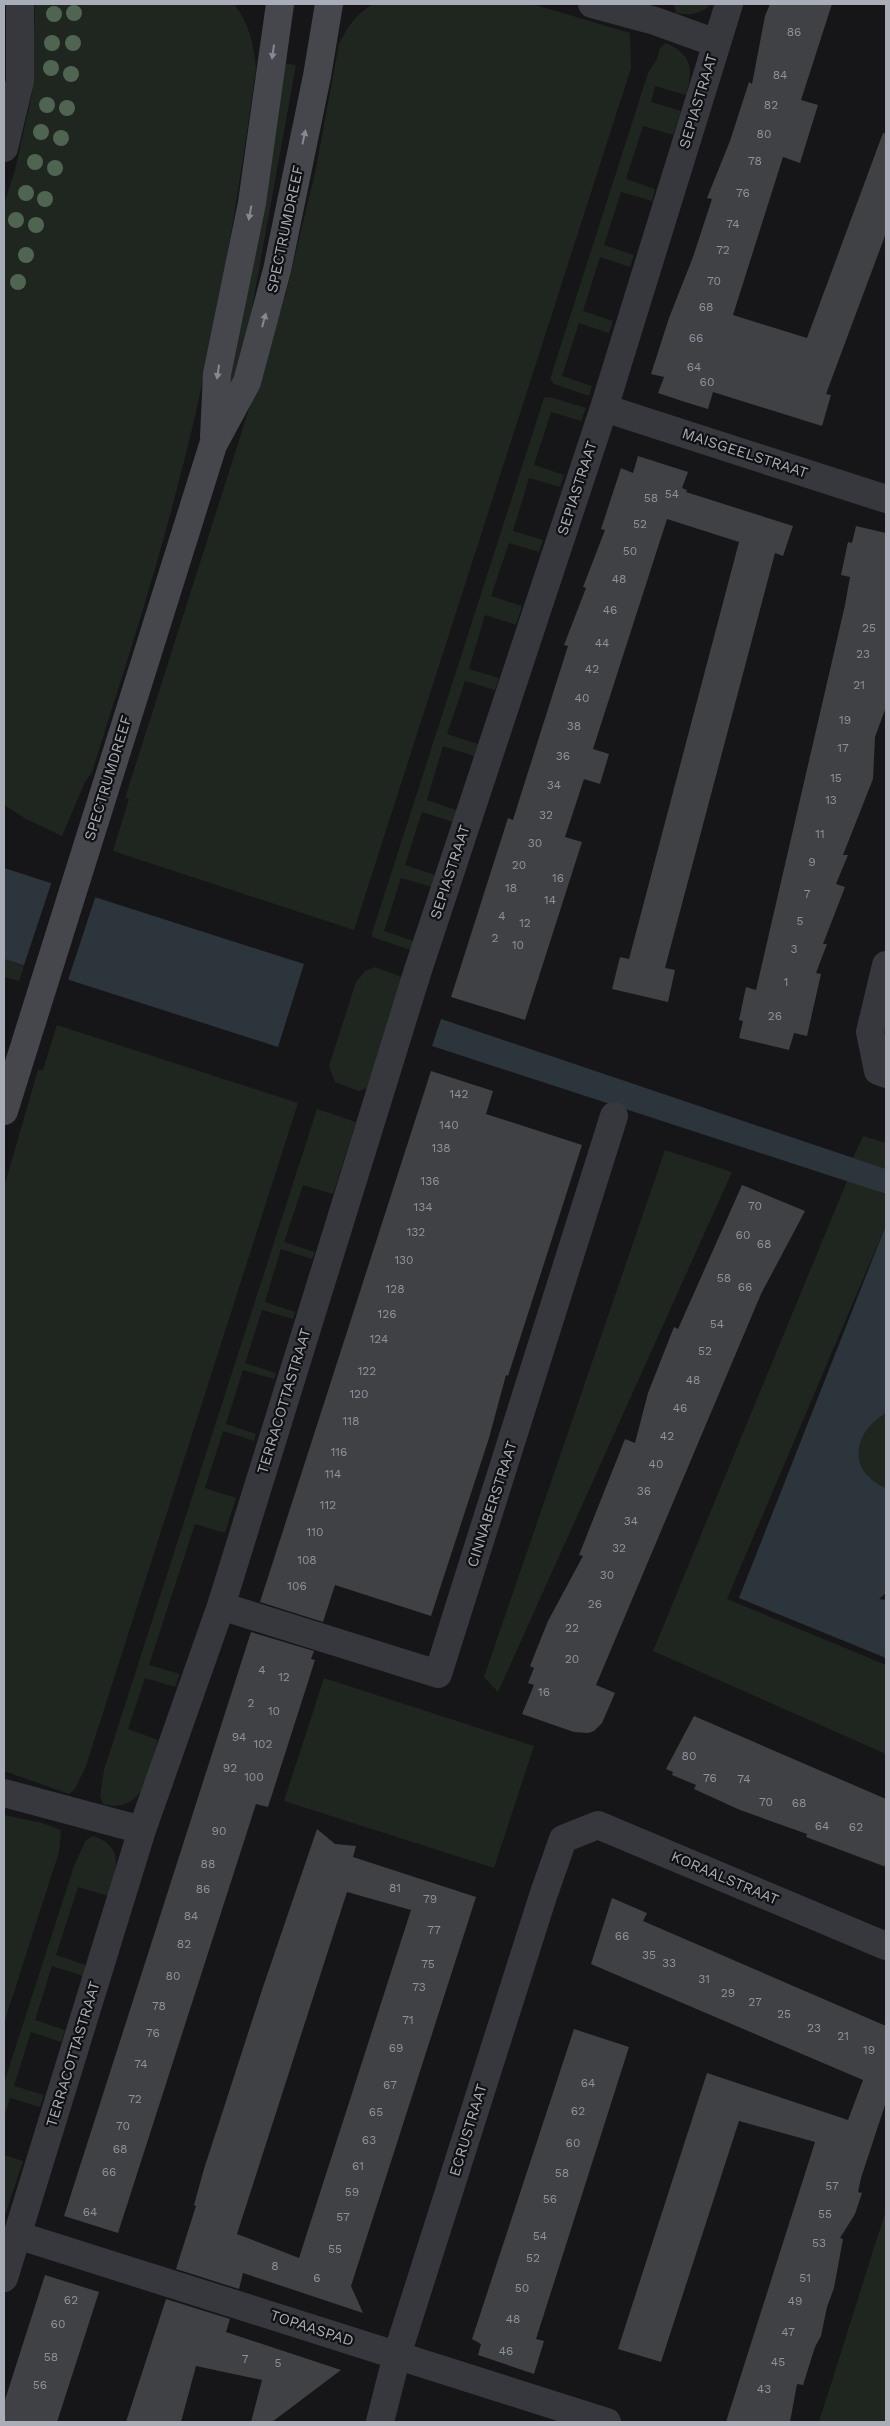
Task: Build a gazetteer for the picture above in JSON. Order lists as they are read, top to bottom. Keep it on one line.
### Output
{"streets":{"main road":["SPECTRUMDREEF"],"street":["SEPIASTRAAT","MAISGEELSTRAAT","TERRACOTTASTRAAT","CINNABERSTRAAT","KORAALSTRAAT","ECRUSTRAAT","TOPAASPAD"]},"crossings":[["SEPIASTRAAT","MAISGEELSTRAAT"],["SEPIASTRAAT","TERRACOTTASTRAAT"],["TERRACOTTASTRAAT","CINNABERSTRAAT"],["TERRACOTTASTRAAT","TOPAASPAD"],["KORAALSTRAAT","ECRUSTRAAT"],["ECRUSTRAAT","TOPAASPAD"]],"house_numbers":["86","84","82","80","78","76","74","72","70","68","66","64","60","54","58","52","50","48","46","25","44","23","42","21","40","19","38","17","36","15","34","13","32","11","30","9","20","16","18","7","14","4","5","12","2","10","3","1","26","142","140","138","136","70","134","132","60","68","130","58","66","128","126","54","124","52","122","48","120","46","118","42","116","40","114","36","112","34","110","32","108","30","106","26","22","20","4","12","16","2","10","94","102","80","92","100","76","74","70","68","64","62","90","88","81","86","79","84","77","66","82","35","33","75","80","31","73","29","27","78","25","71","23","76","21","69","19","74","64","67","72","62","65","70","63","60","68","61","66","58","57","59","56","64","55","57","54","53","55","52","8","6","51","50","62","49","48","60","47","46","58","7","45","5","56","43"]}
